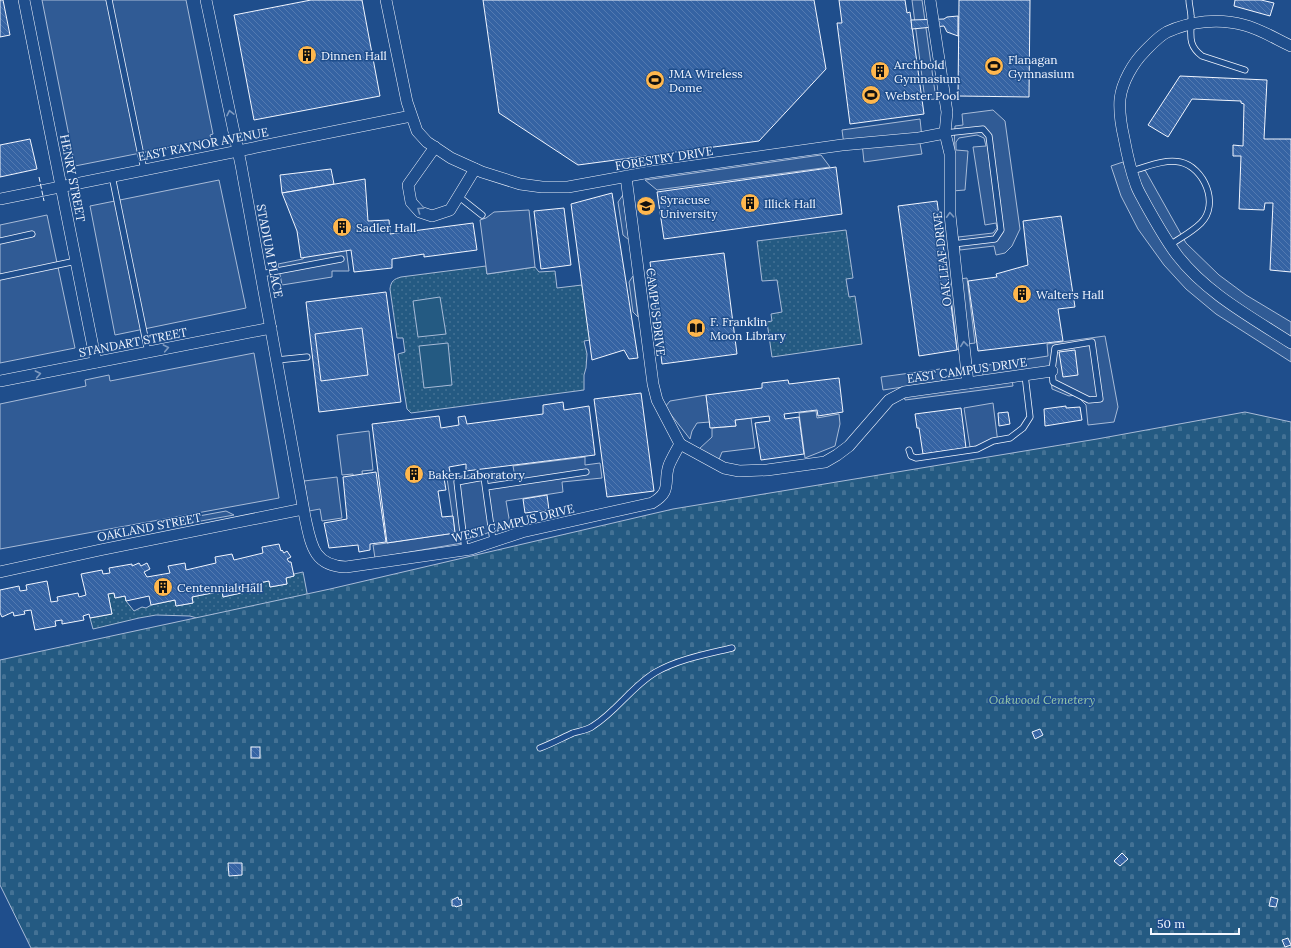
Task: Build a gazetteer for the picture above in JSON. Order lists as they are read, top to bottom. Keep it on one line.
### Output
{"streets":{"street":["EAST RAYNOR AVENUE","FORESTRY DRIVE","HENRY STREET","STADIUM PLACE","OAK LEAF DRIVE","CAMPUS DRIVE","STANDART STREET","EAST CAMPUS DRIVE","WEST CAMPUS DRIVE","OAKLAND STREET"]},"crossings":[["EAST RAYNOR AVENUE","FORESTRY DRIVE"],["EAST RAYNOR AVENUE","HENRY STREET"],["EAST RAYNOR AVENUE","STADIUM PLACE"],["FORESTRY DRIVE","OAK LEAF DRIVE"],["FORESTRY DRIVE","CAMPUS DRIVE"],["HENRY STREET","STANDART STREET"],["STADIUM PLACE","STANDART STREET"],["STADIUM PLACE","WEST CAMPUS DRIVE"],["STADIUM PLACE","OAKLAND STREET"],["OAK LEAF DRIVE","EAST CAMPUS DRIVE"],["CAMPUS DRIVE","EAST CAMPUS DRIVE"],["CAMPUS DRIVE","WEST CAMPUS DRIVE"],["EAST CAMPUS DRIVE","WEST CAMPUS DRIVE"],["WEST CAMPUS DRIVE","OAKLAND STREET"]],"one_way":["OAK LEAF DRIVE","STANDART STREET"],"parks":["Oakwood Cemetery"],"places":{"building":["Dinnen Hall","Archbold Gymnasium","Illick Hall","Sadler Hall","Walters Hall","Baker Laboratory","Centennial Hall"],"sports":["Flanagan Gymnasium","JMA Wireless Dome","Webster Pool"],"school or university":["Syracuse University"],"library":["F. Franklin Moon Library"]},"scale_bar":"50 m"}
